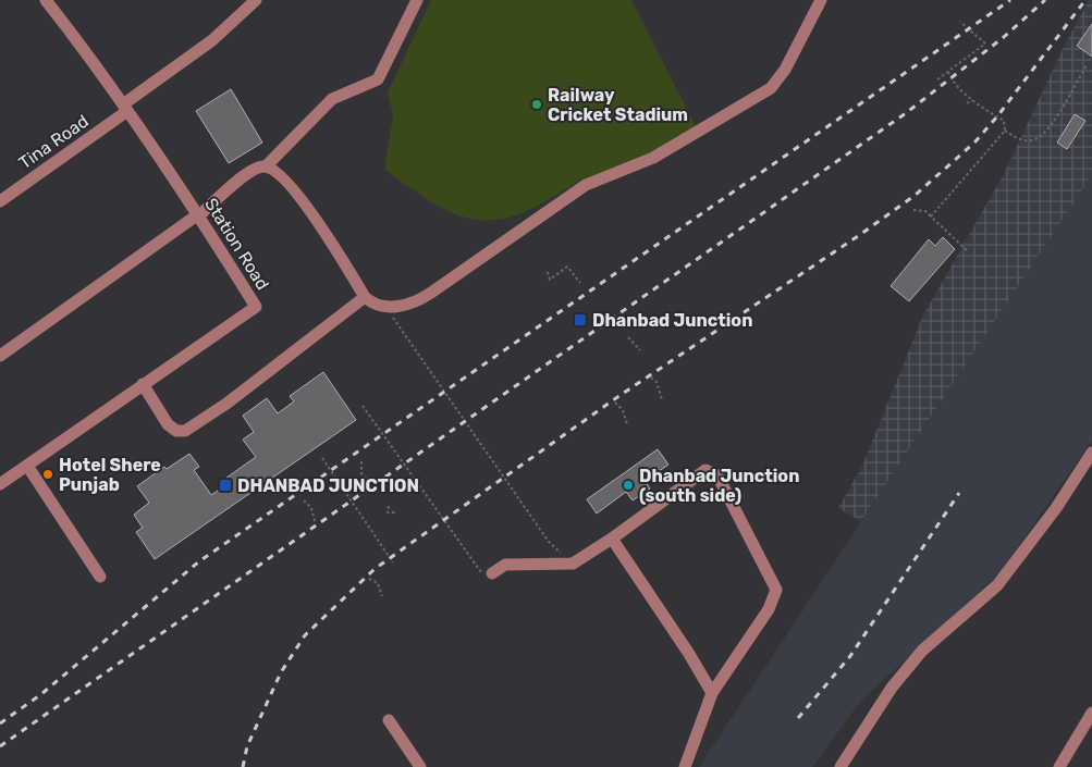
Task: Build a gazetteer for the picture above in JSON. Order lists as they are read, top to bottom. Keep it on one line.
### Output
{"streets":{"street":["Tina Road","Station Road"]},"crossings":[["Tina Road","Station Road"]],"places":{"other":["Railway Cricket Stadium","Hotel Shere Punjab","Dhanbad Junction (south side)"],"transit":["Dhanbad Junction","DHANBAD JUNCTION"]}}
